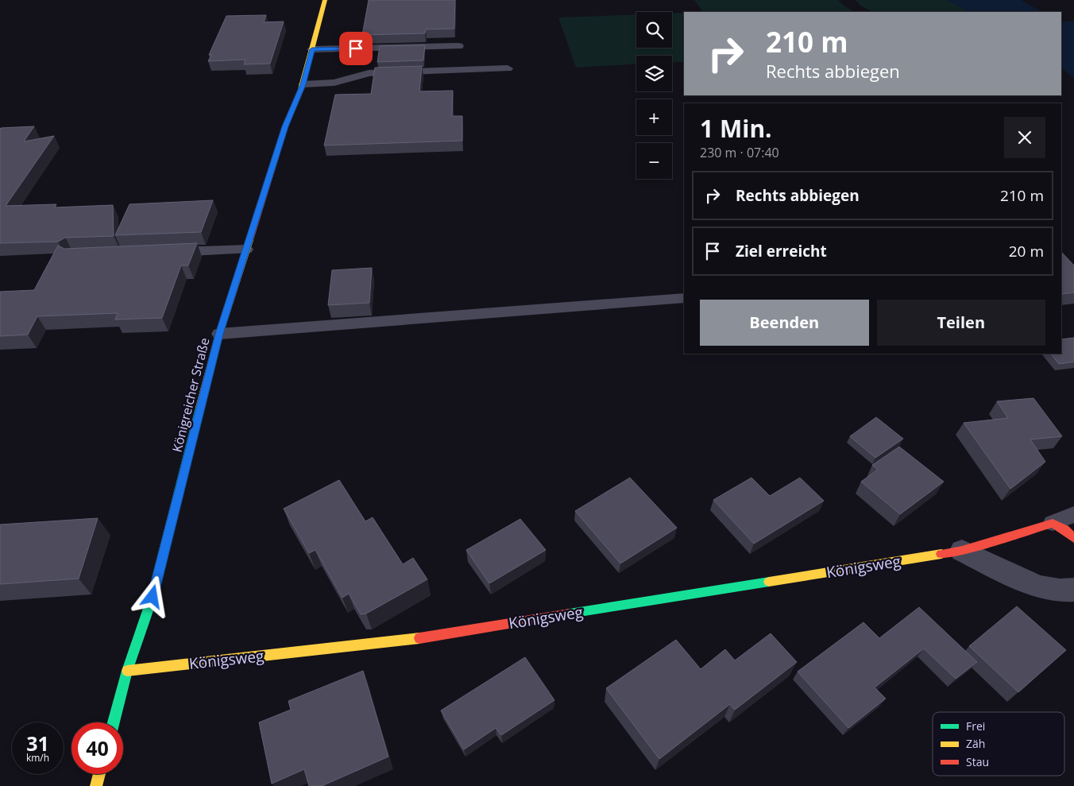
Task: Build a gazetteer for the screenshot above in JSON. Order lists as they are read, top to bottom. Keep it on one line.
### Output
{"streets":{"street":["Königreicher Straße","Königsweg"]},"crossings":[["Königreicher Straße","Königsweg"]],"legend":["Frei","Zäh","Stau"],"page":{"map_buttons":["+","−"],"turn":["210 m","Rechts abbiegen"],"heading":["1 Min.","230 m · 07:40"],"list":[{"name":"Rechts abbiegen","value":"210 m"},{"name":"Ziel erreicht","value":"20 m"}],"buttons":["Beenden","Teilen"],"speed":"31 km/h","limit":"40"}}
